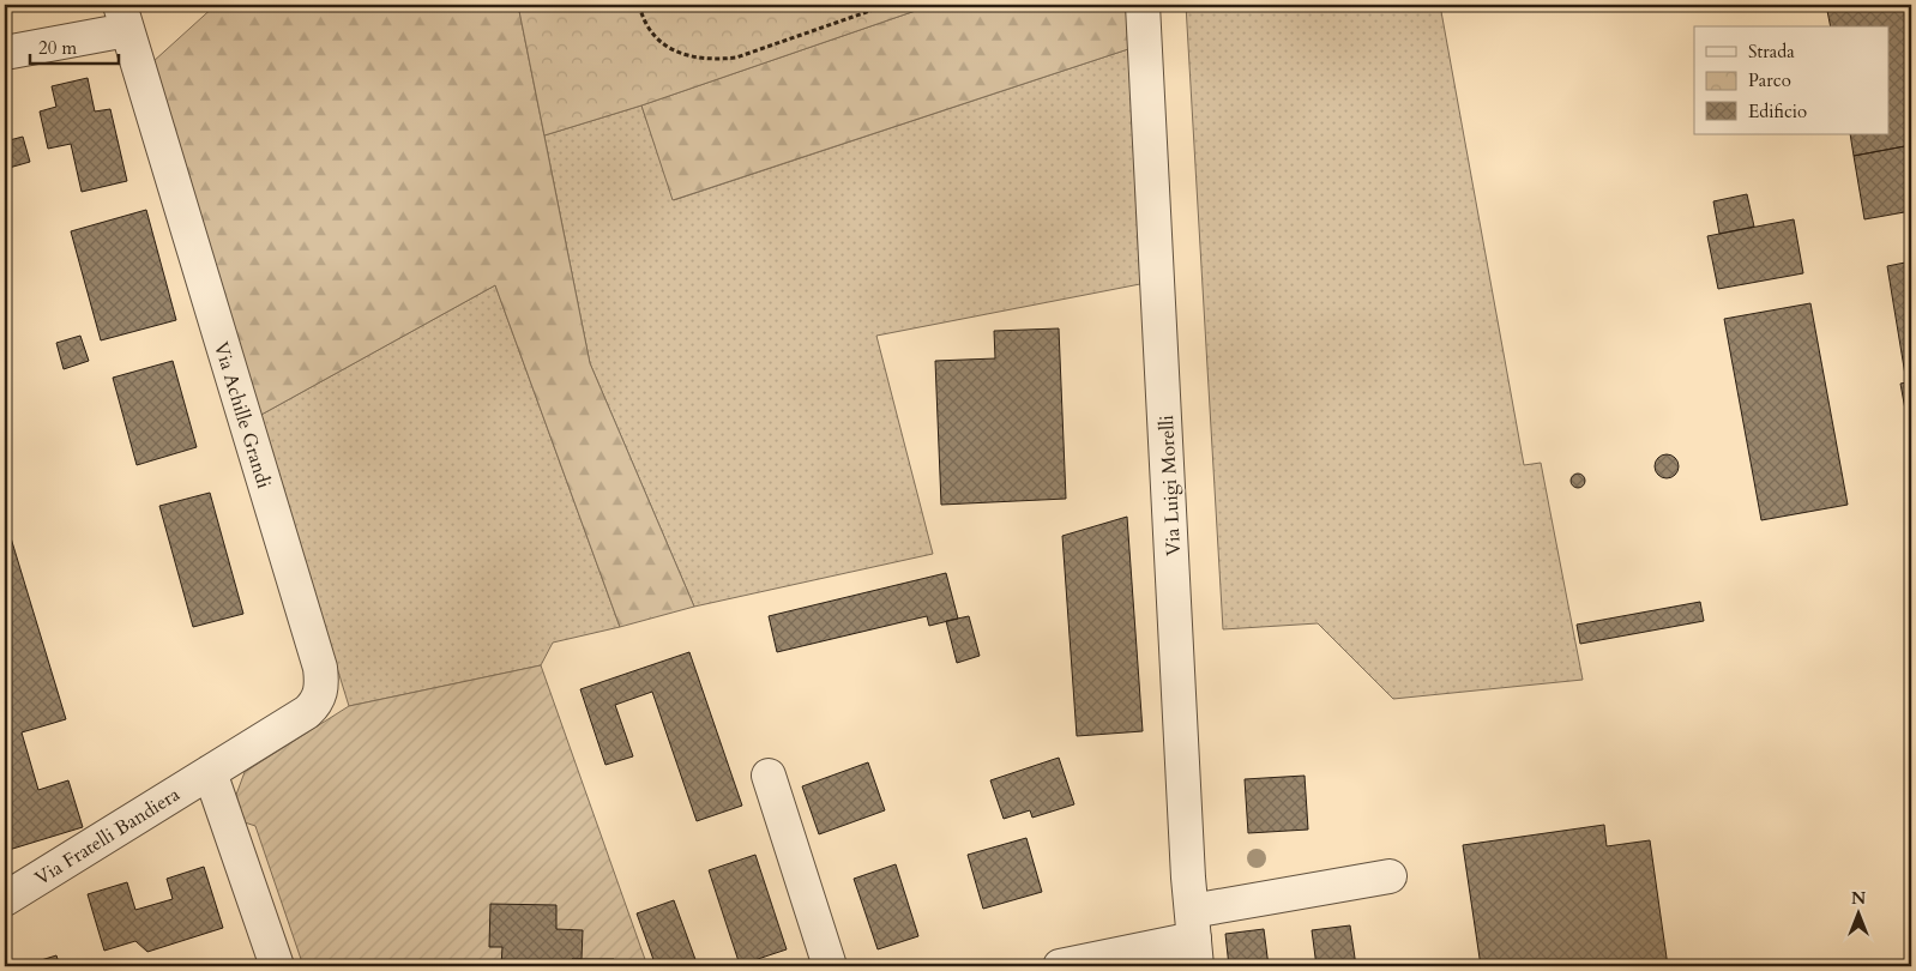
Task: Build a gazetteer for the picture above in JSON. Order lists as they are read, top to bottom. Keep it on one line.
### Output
{"streets":{"street":["Via Achille Grandi","Via Luigi Morelli","Via Fratelli Bandiera"]},"crossings":[["Via Achille Grandi","Via Fratelli Bandiera"]],"legend":["Strada","Parco","Edificio"],"scale_bar":"20 m","north":"top"}
